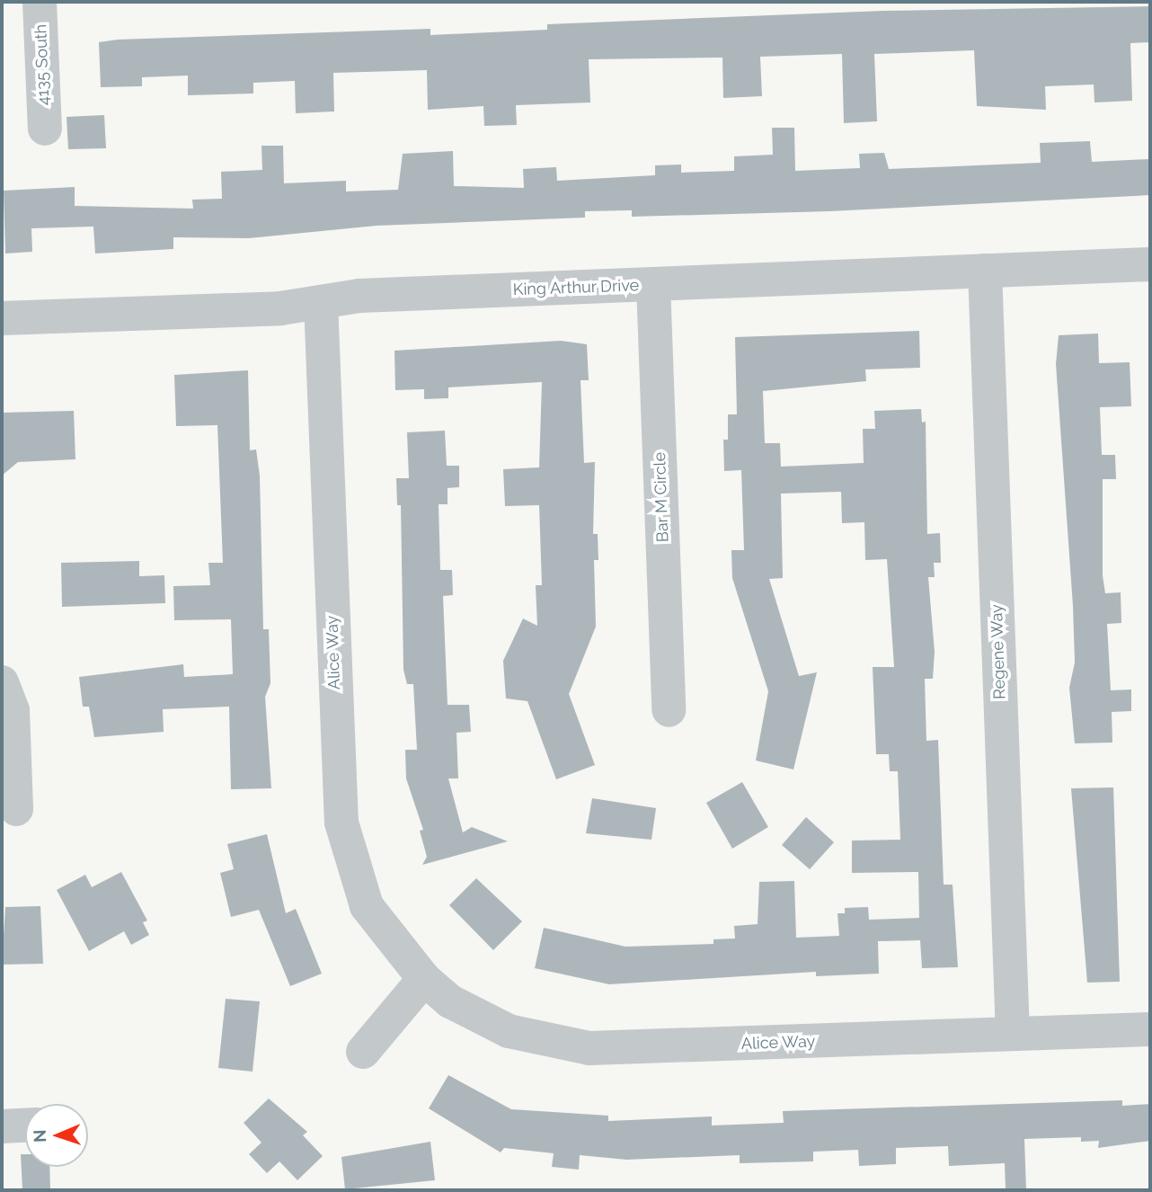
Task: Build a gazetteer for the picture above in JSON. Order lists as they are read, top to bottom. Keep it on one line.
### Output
{"streets":{"street":["4135 South","King Arthur Drive","Bar M Circle","Regene Way","Alice Way"]},"crossings":[["King Arthur Drive","Bar M Circle"],["King Arthur Drive","Regene Way"],["King Arthur Drive","Alice Way"],["Regene Way","Alice Way"]],"north":"left"}
